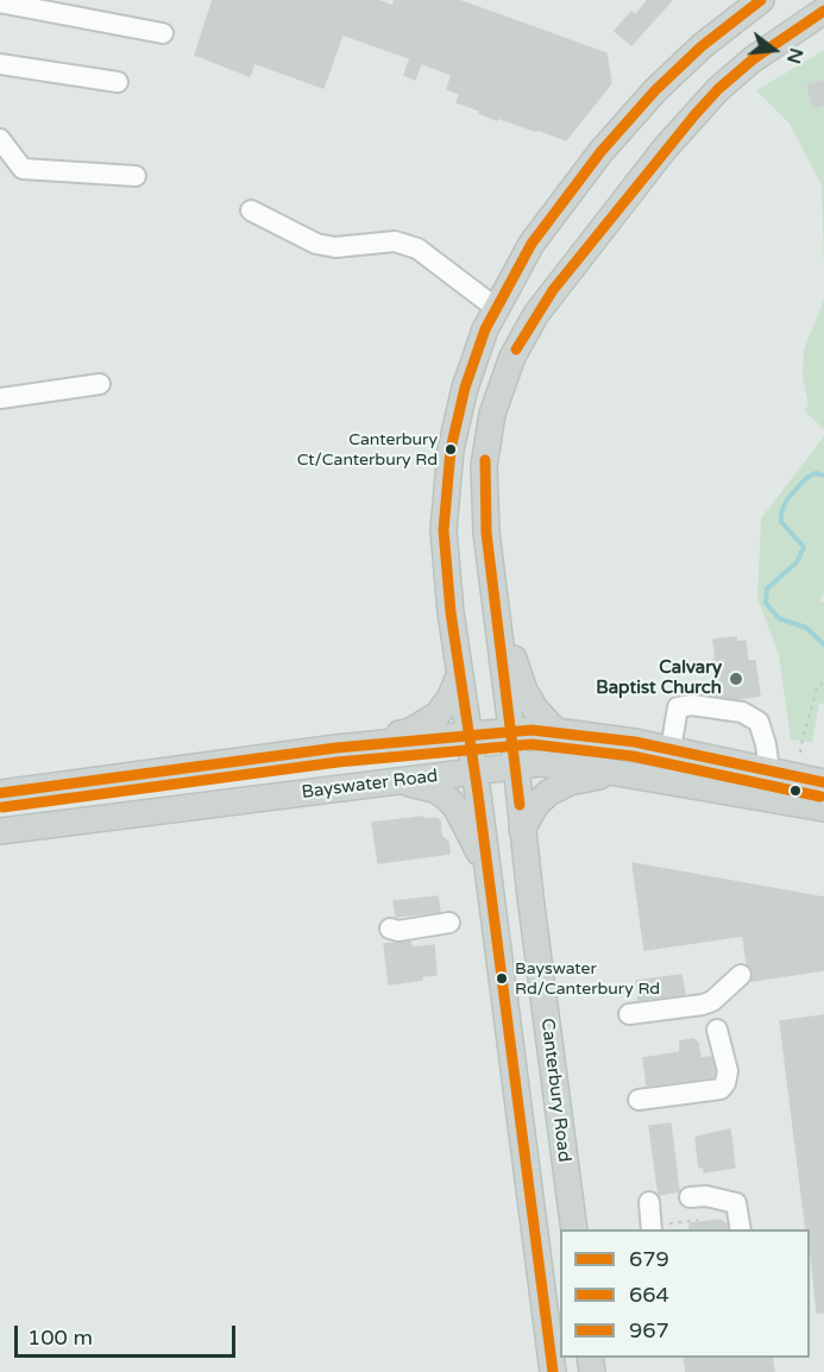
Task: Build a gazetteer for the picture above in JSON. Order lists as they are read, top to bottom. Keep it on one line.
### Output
{"streets":{"main road":["Bayswater Road","Canterbury Road"]},"crossings":[["Bayswater Road","Canterbury Road"]],"places":["Canterbury Ct/Canterbury Rd","Calvary Baptist Church","Bayswater Rd/Canterbury Rd"],"lines":["transit line 679","transit line 664","transit line 967"],"legend":["679","664","967"],"scale_bar":"100 m","north":"right"}
